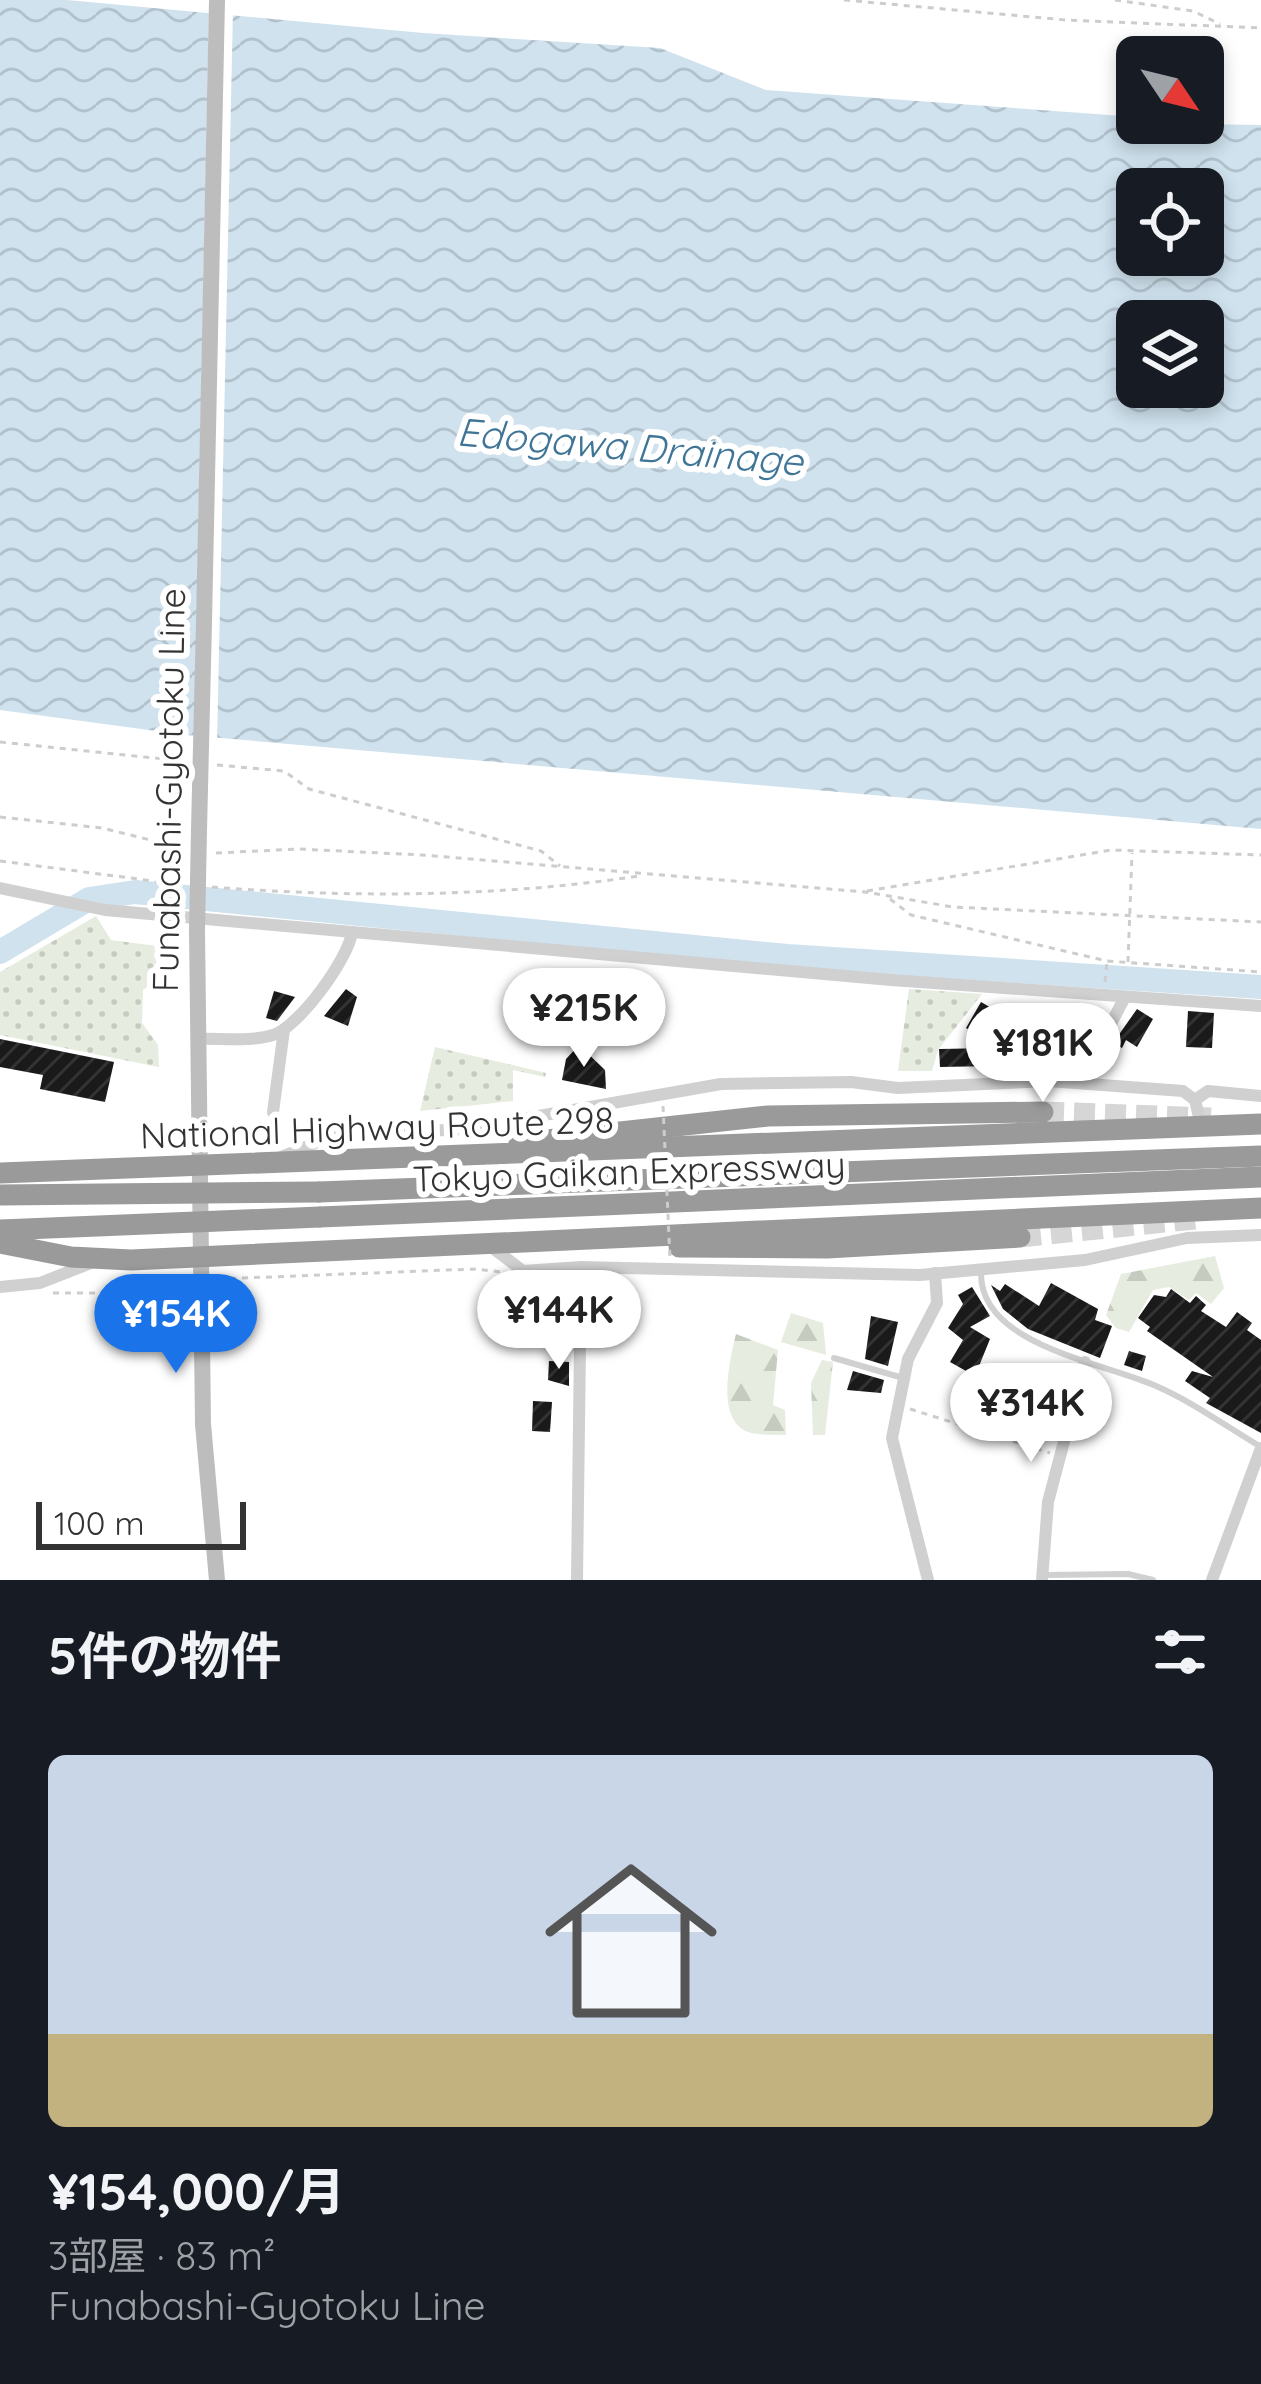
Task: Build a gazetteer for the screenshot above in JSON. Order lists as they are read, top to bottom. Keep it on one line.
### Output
{"streets":{"highway":["National Highway Route 298","Tokyo Gaikan Expressway"],"main road":["Funabashi-Gyotoku Line"]},"crossings":[["Funabashi-Gyotoku Line","National Highway Route 298"]],"water":["Edogawa Drainage"],"scale_bar":"100 m","north":"bottom right","page":{"price":["¥215K","¥181K","¥144K","¥154K","¥314K"],"scale":"100 m","heading":"5件の物件","list":[{"name":"¥154,000/月","note":"3部屋 · 83 m² · Funabashi-Gyotoku Line"}]}}
